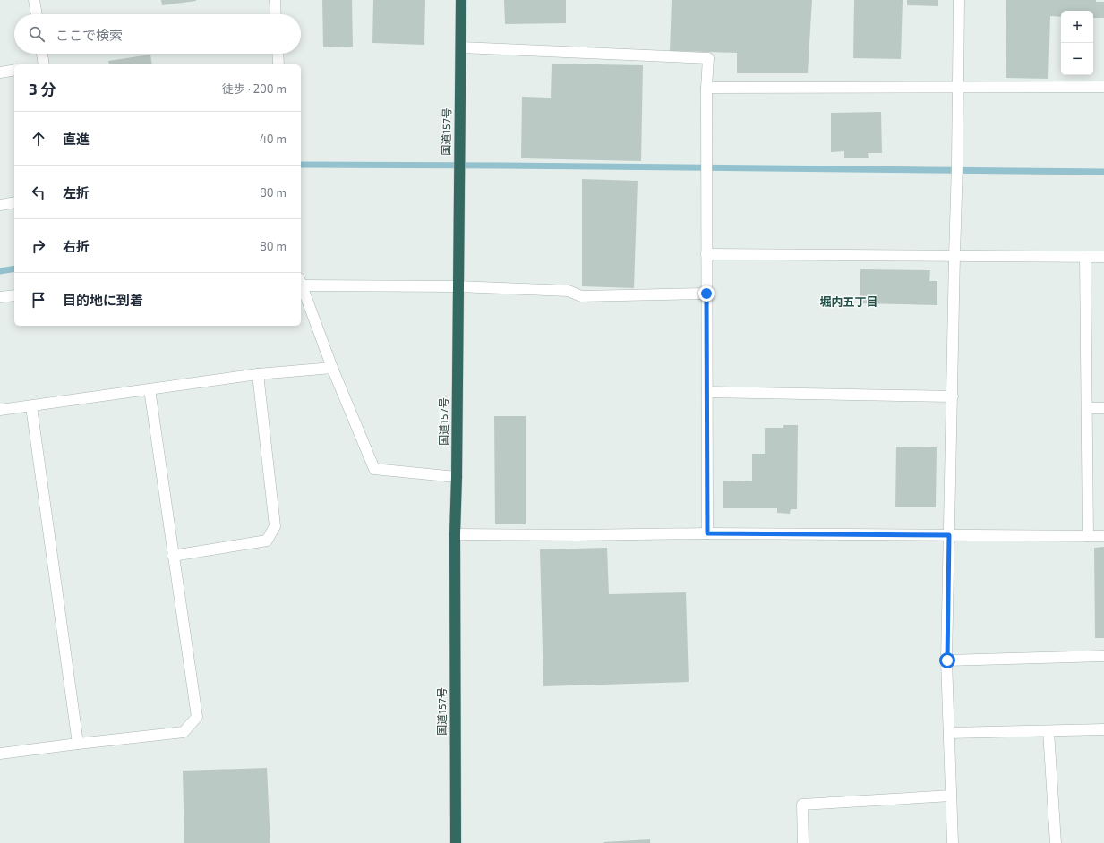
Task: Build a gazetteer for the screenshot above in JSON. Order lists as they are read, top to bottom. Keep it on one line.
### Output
{"streets":{"highway":["国道157号"]},"districts":["堀内五丁目"],"page":{"map_buttons":["+","−"],"search":"ここで検索","heading":["3 分","徒歩 · 200 m"],"list":[["直進","40 m"],["左折","80 m"],["右折","80 m"],"目的地に到着"]}}
